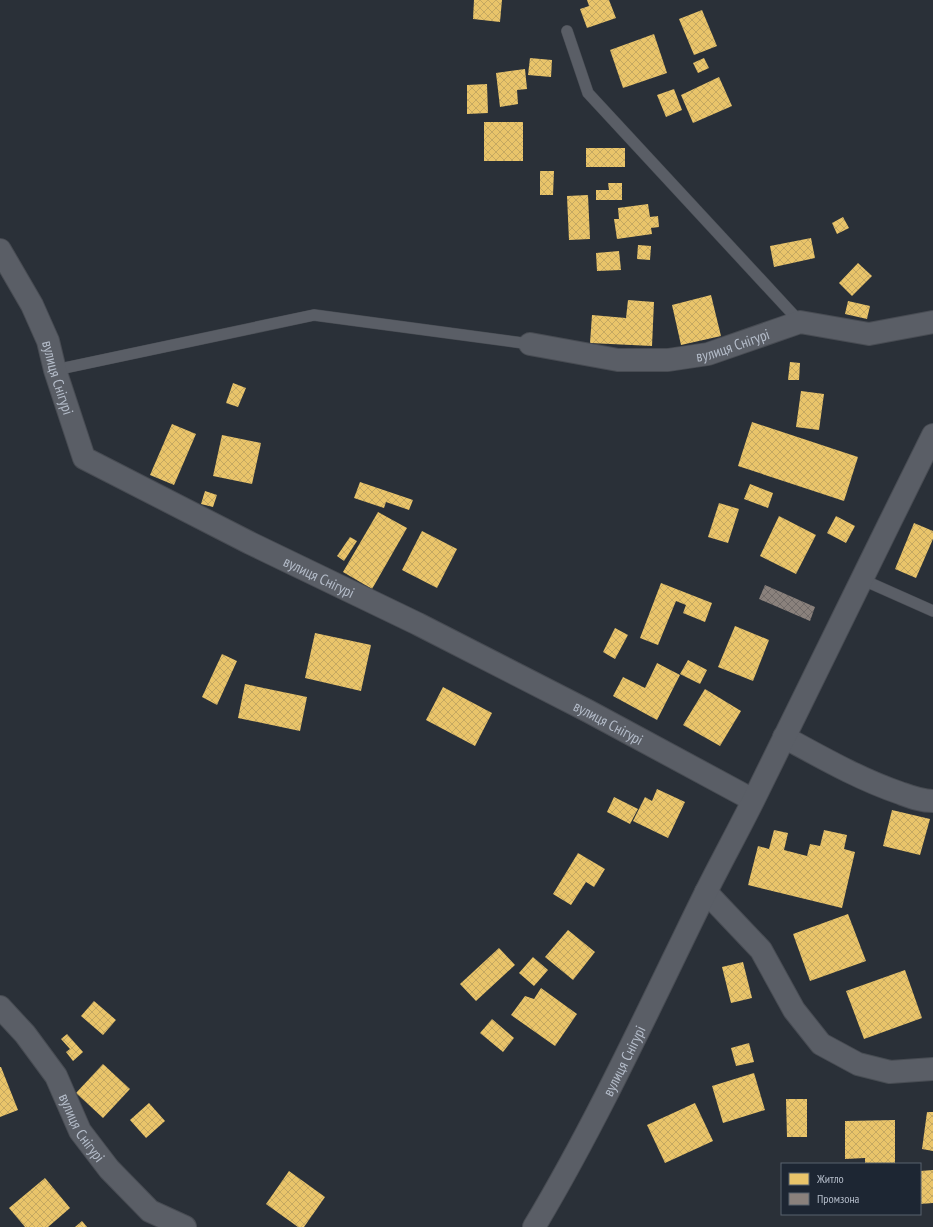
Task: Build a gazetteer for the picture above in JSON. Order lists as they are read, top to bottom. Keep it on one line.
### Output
{"streets":{"street":["вулиця Снігурі"]},"legend":["Житло","Промзона"]}
